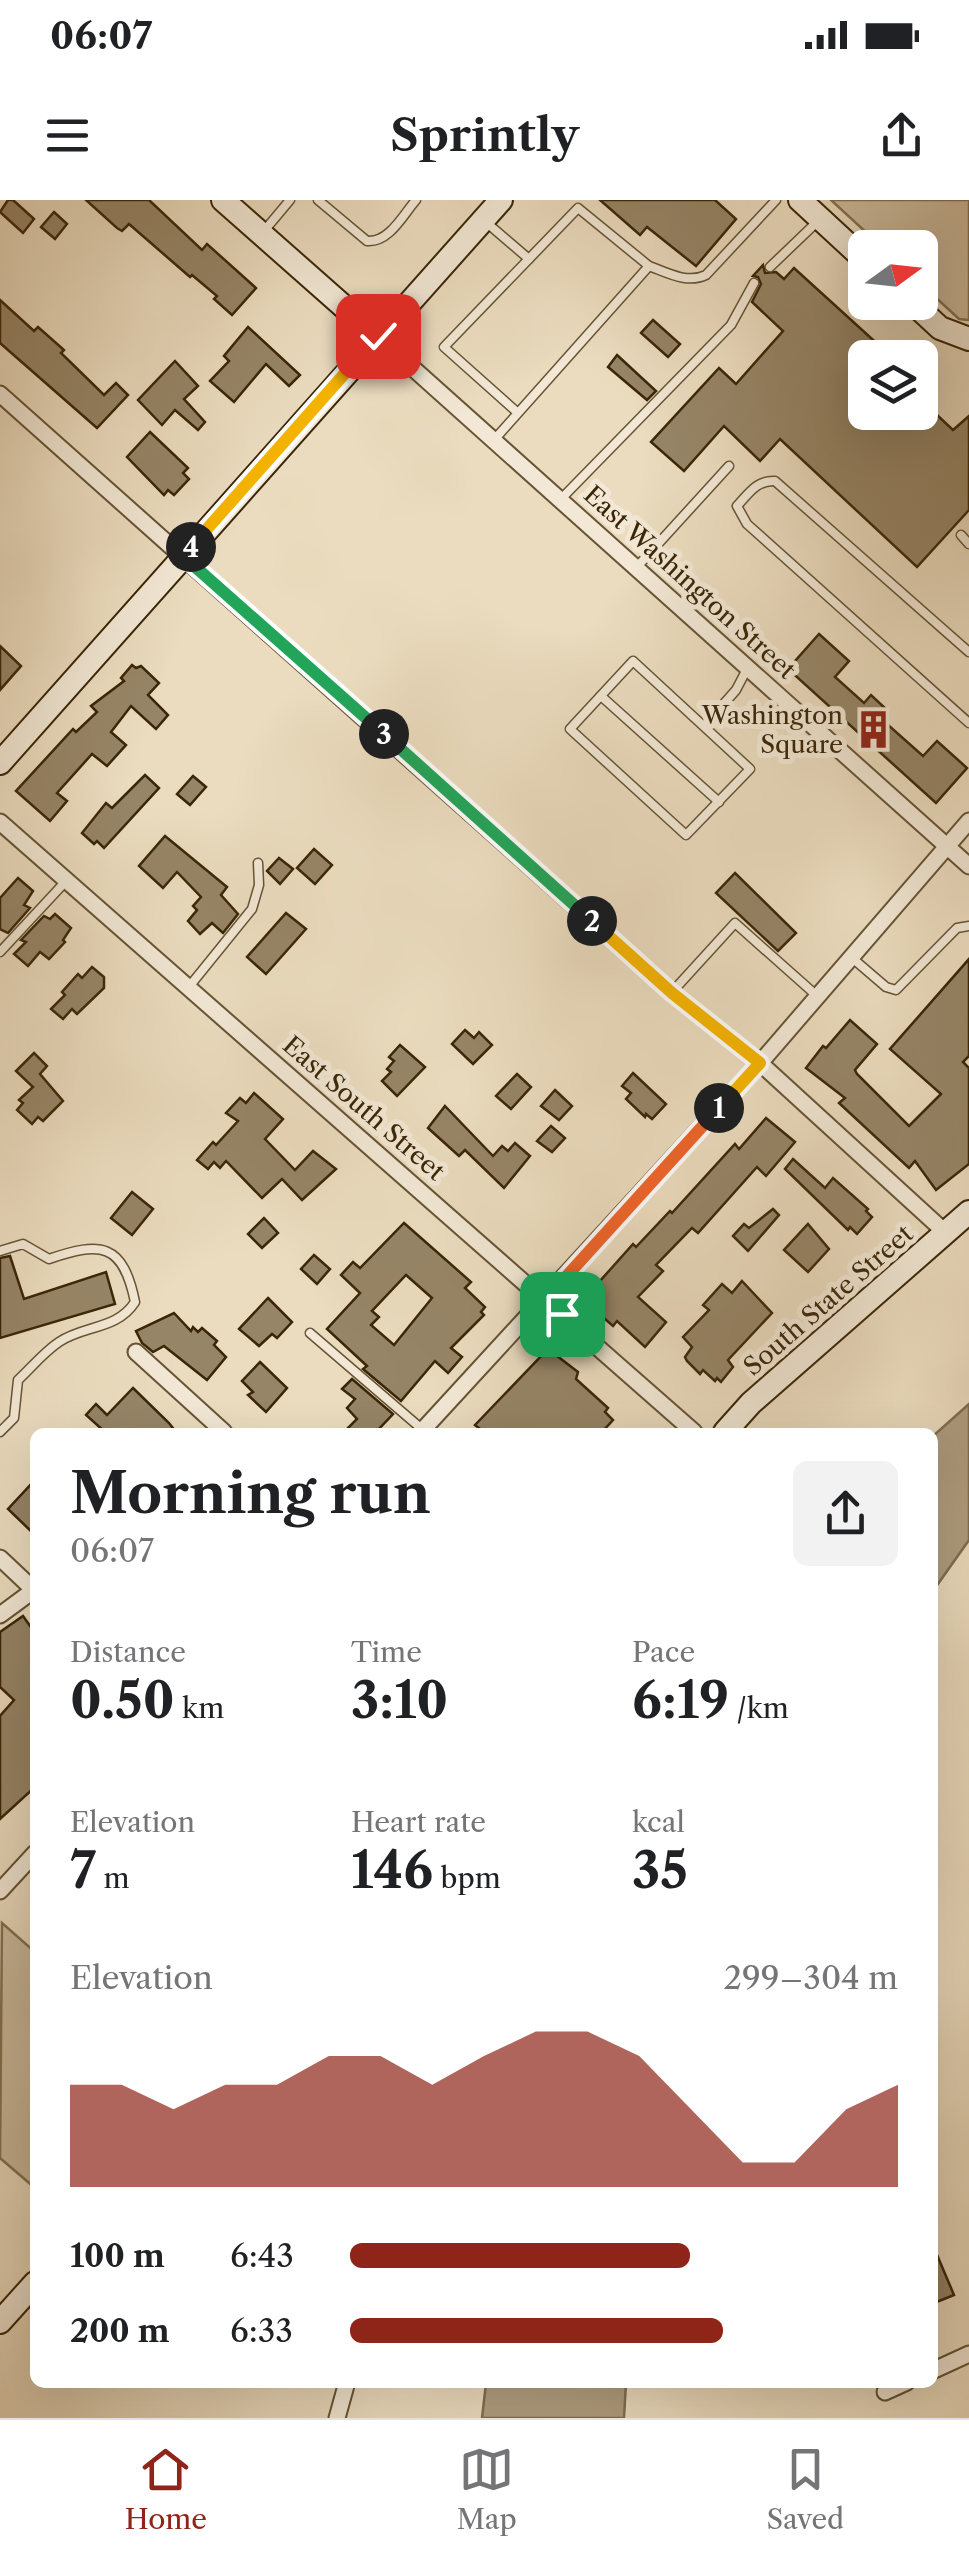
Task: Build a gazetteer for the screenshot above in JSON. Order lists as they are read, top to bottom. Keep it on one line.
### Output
{"streets":{"street":["East Washington Street","East South Street","South State Street"]},"places":{"building":["Washington Square"]},"north":"right","page":{"status":"06:07","header":"Sprintly","pins":["4","3","2","1"],"heading":["Morning run","06:07"],"stats":[["Distance","0.50 km"],["Time","3:10"],["Pace","6:19 /km"],["Elevation","7 m"],["Heart rate","146 bpm"],["kcal","35"]],"chart":["Elevation","299–304 m"],"list":[{"name":"100 m","note":"6:43"},{"name":"200 m","note":"6:33"}],"tabs":["Home","Map","Saved"]}}
